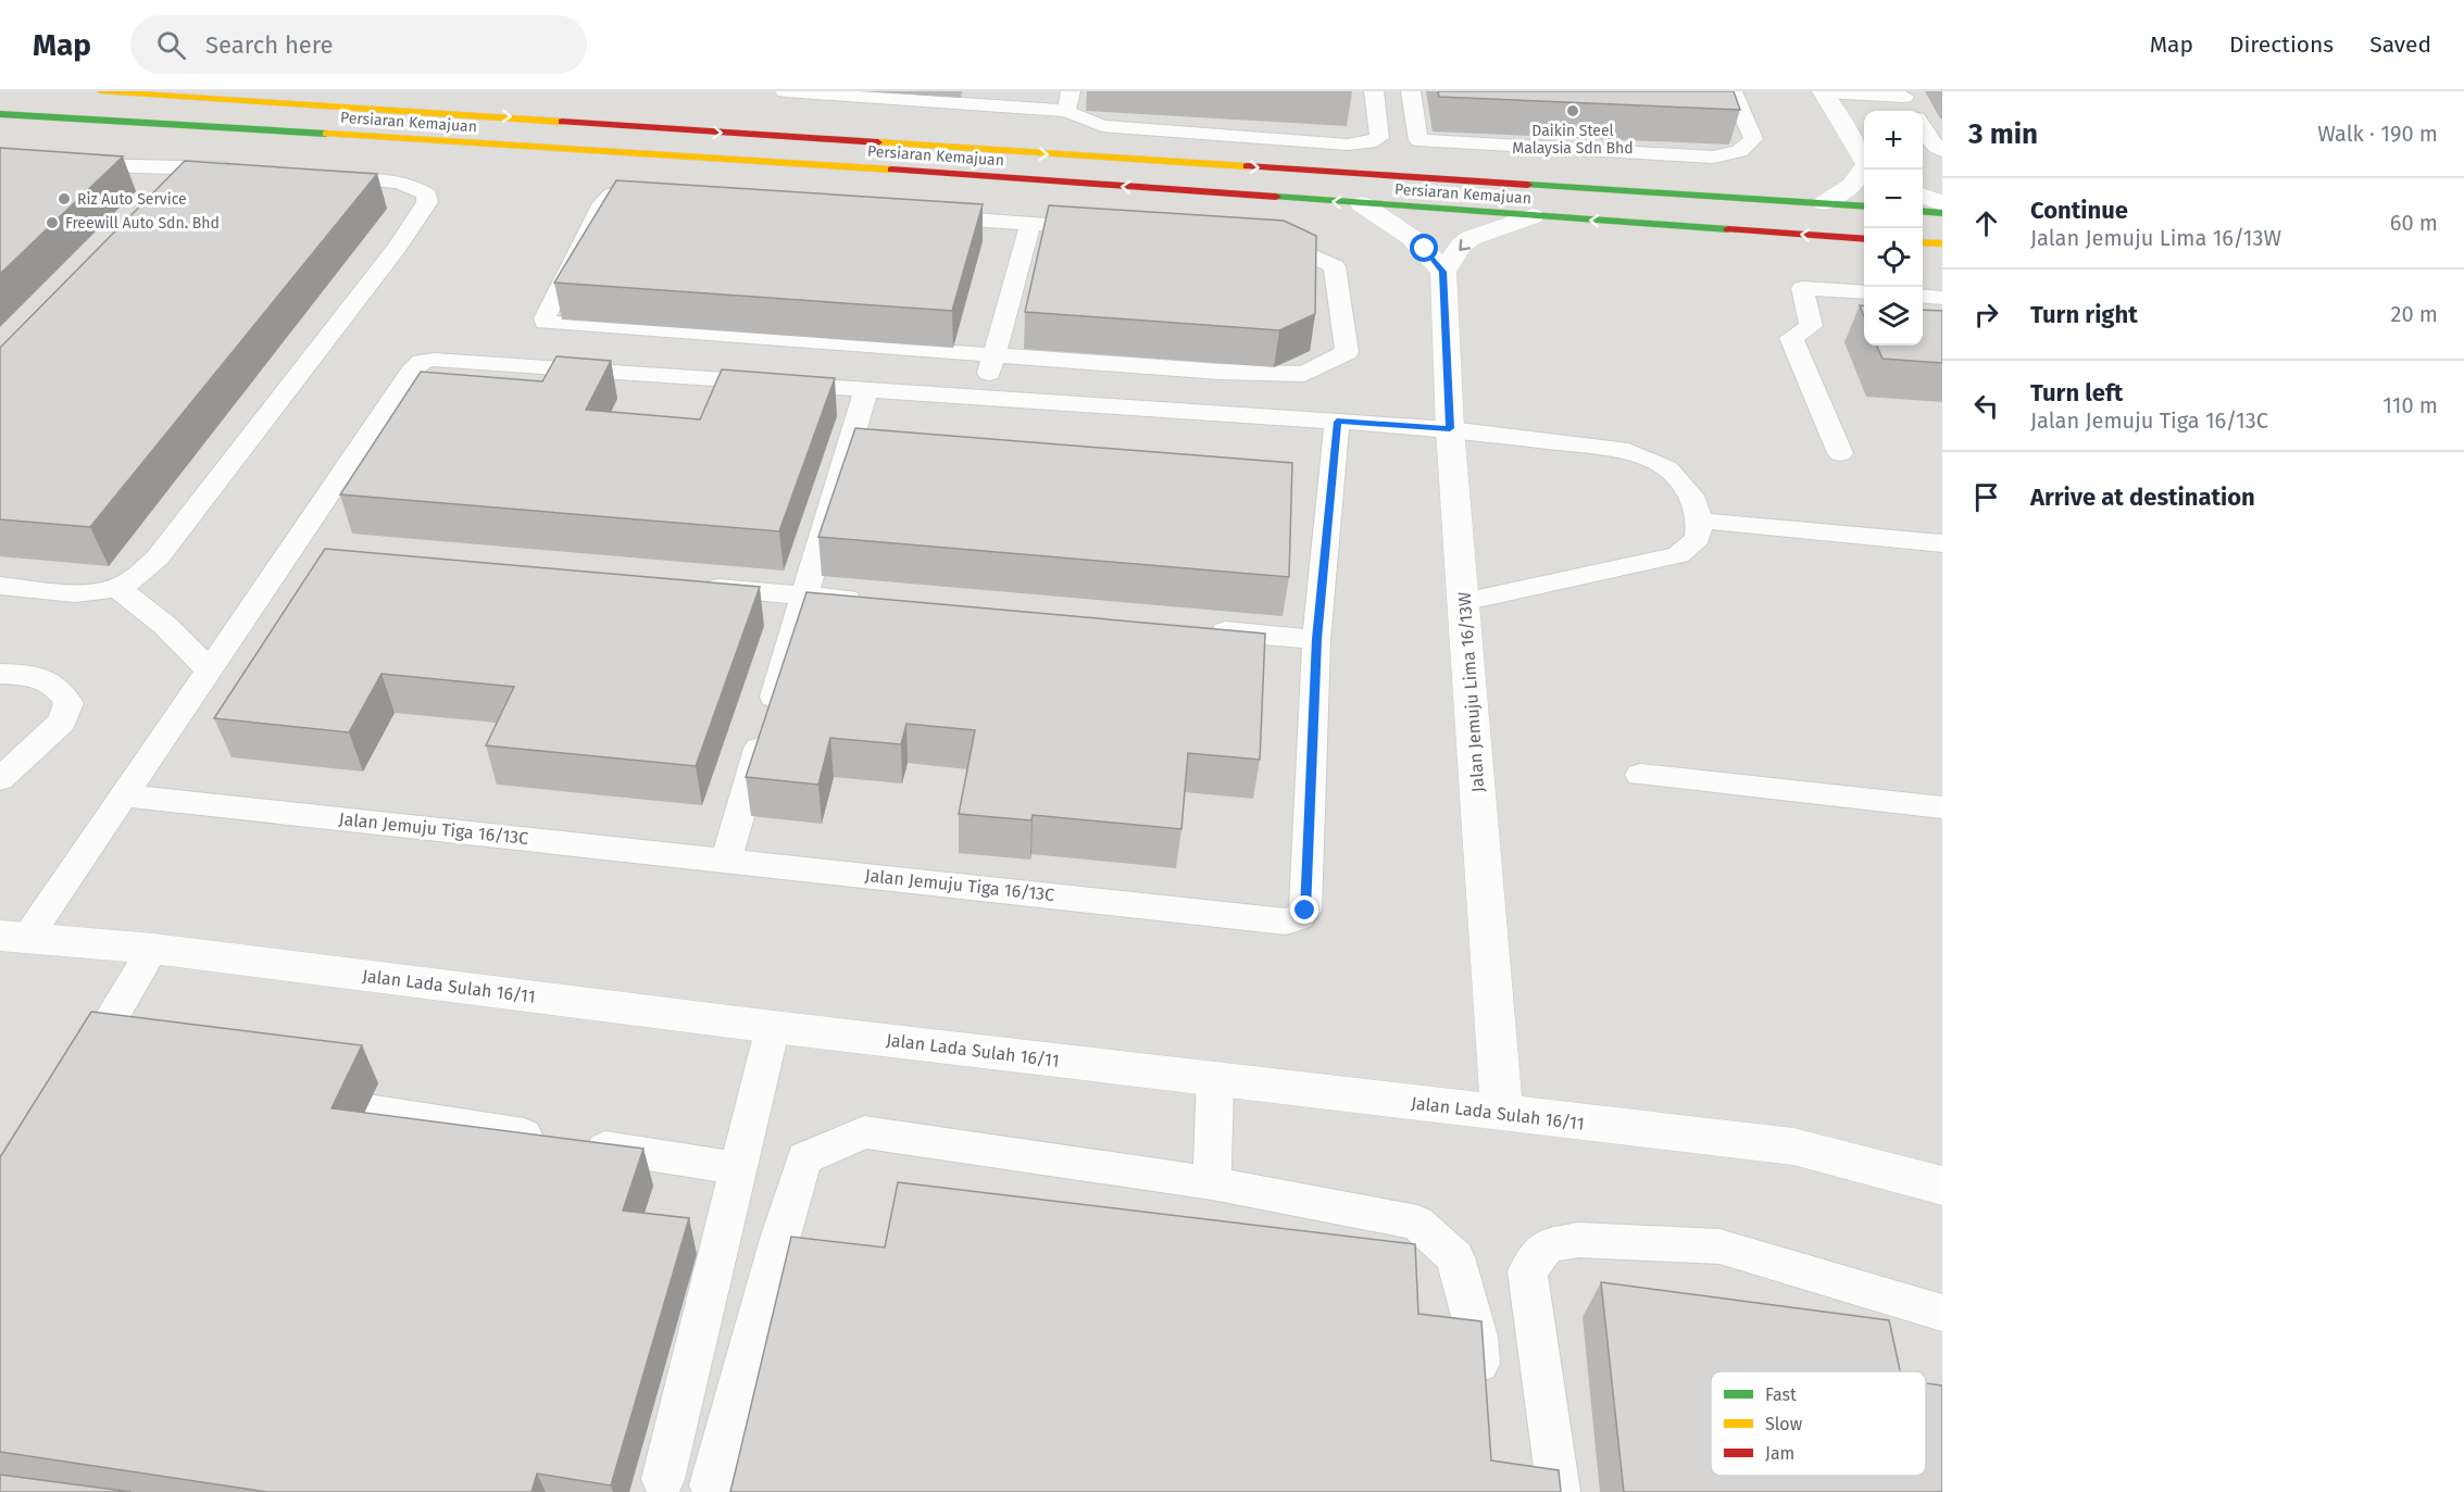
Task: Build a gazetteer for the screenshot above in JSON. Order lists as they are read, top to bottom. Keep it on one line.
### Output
{"streets":{"main road":["Persiaran Kemajuan"],"street":["Jalan Jemuju Lima 16/13W","Jalan Lada Sulah 16/11"],"lane":["Jalan Jemuju Tiga 16/13C"]},"crossings":[["Jalan Jemuju Lima 16/13W","Jalan Lada Sulah 16/11"]],"places":["Daikin Steel Malaysia Sdn Bhd","Riz Auto Service","Freewill Auto Sdn. Bhd"],"legend":["Fast","Slow","Jam"],"page":{"header":"Map","search":"Search here","nav":["Map","Directions","Saved"],"heading":["3 min","Walk · 190 m"],"map_buttons":["+","−"],"list":[["Continue","Jalan Jemuju Lima 16/13W","60 m"],["Turn right","20 m"],["Turn left","Jalan Jemuju Tiga 16/13C","110 m"],"Arrive at destination"]}}
